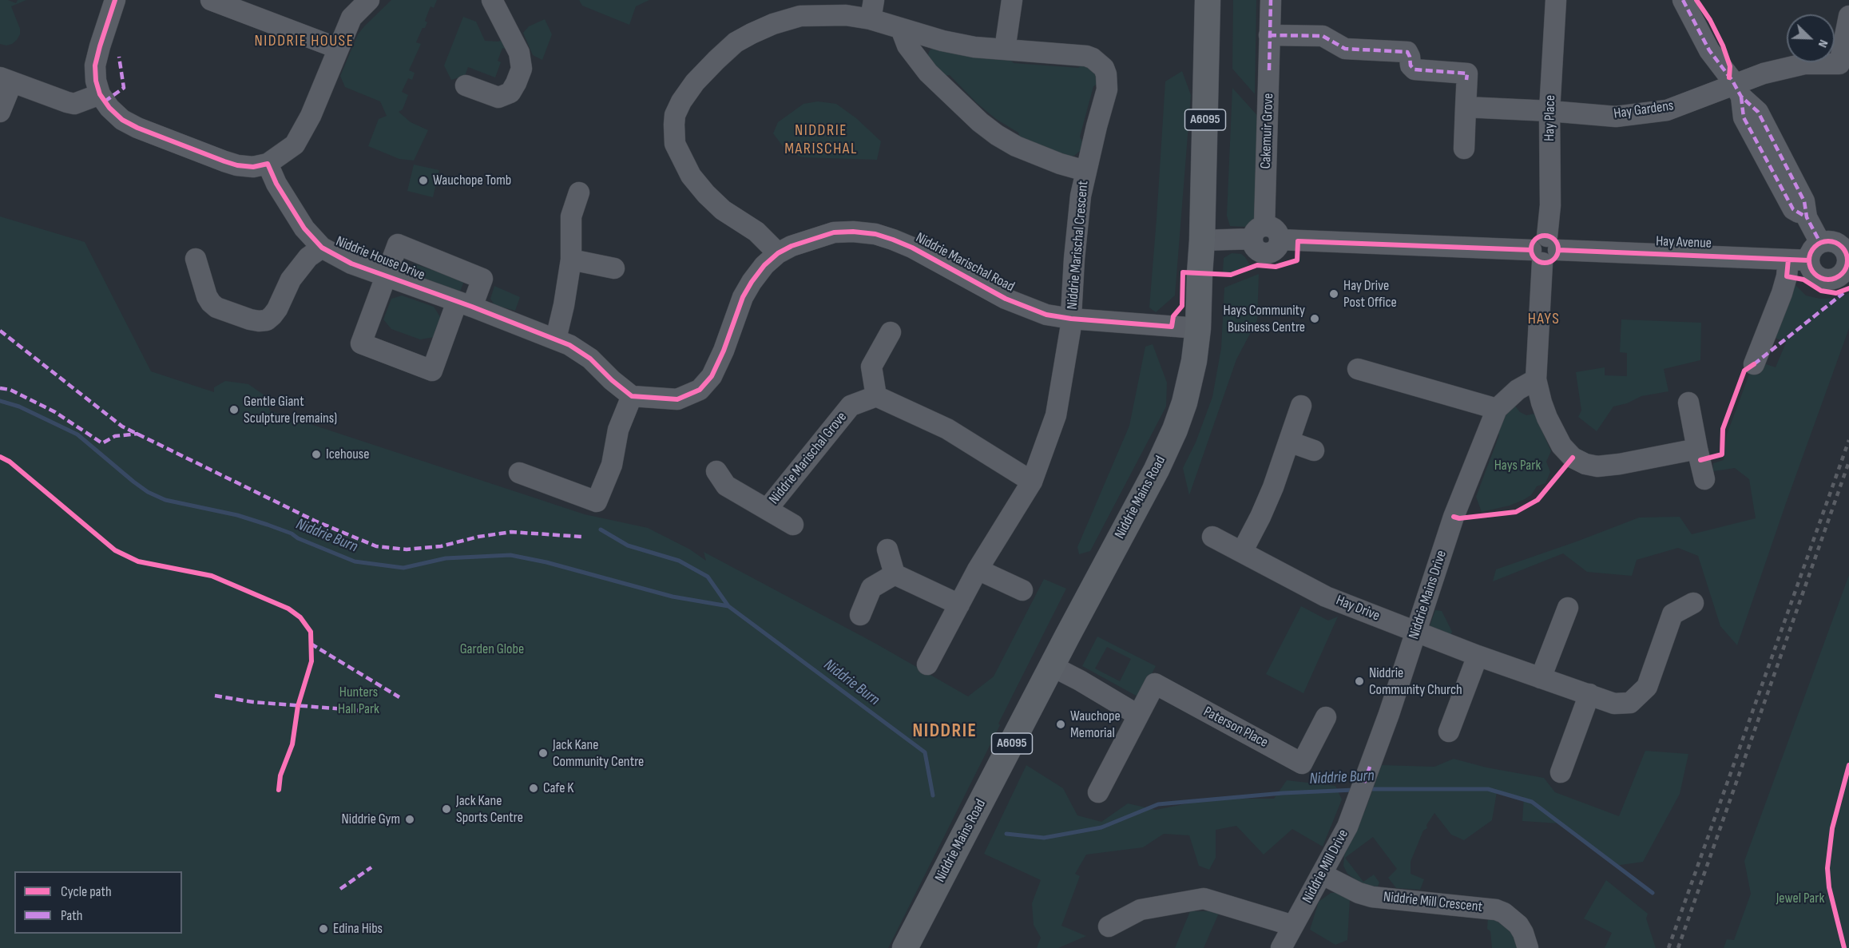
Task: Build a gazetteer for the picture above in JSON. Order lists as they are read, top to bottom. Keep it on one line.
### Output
{"streets":{"main road":["A6095","Niddrie Mains Road"],"street":["Hay Gardens","Hay Place","Cakemuir Grove","Hay Avenue","Niddrie Marischal Crescent","Niddrie House Drive","Niddrie Marischal Road","Niddrie Marischal Grove","Niddrie Mains Drive","Hay Drive","Paterson Place","Niddrie Mill Drive","Niddrie Mill Crescent"]},"crossings":[["Hay Gardens","Hay Place"],["Hay Place","Hay Avenue"],["Cakemuir Grove","Hay Avenue"],["Niddrie Marischal Crescent","Niddrie Marischal Road"],["Niddrie House Drive","Niddrie Marischal Road"],["Niddrie Marischal Road","Niddrie Mains Road"],["Niddrie Mains Drive","Hay Drive"],["Niddrie Mains Drive","Niddrie Mill Drive"],["Niddrie Mill Drive","Niddrie Mill Crescent"]],"districts":["NIDDRIE HOUSE","NIDDRIE MARISCHAL","HAYS","NIDDRIE"],"water":["Niddrie Burn"],"parks":["Hays Park","Garden Globe","Hunters Hall Park","Jewel Park"],"places":["Wauchope Tomb","Hay Drive Post Office","Hays Community Business Centre","Gentle Giant Sculpture (remains)","Icehouse","Niddrie Community Church","Wauchope Memorial","Jack Kane Community Centre","Cafe K","Jack Kane Sports Centre","Niddrie Gym","Edina Hibs"],"legend":["Cycle path","Path"],"north":"bottom right"}
